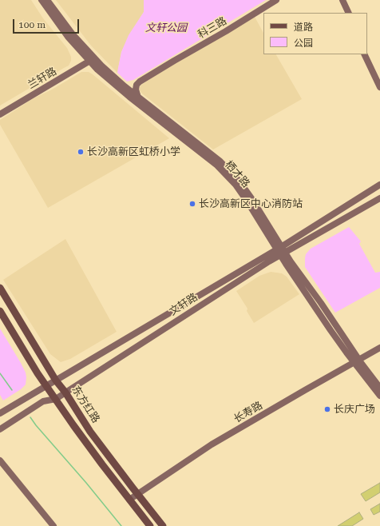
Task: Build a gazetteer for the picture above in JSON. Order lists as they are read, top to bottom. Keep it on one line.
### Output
{"streets":{"main road":["科三路","兰轩路","栖才路","文轩路","东方红路","长寿路"]},"crossings":[["科三路","栖才路"],["兰轩路","栖才路"],["栖才路","文轩路"],["栖才路","长寿路"],["文轩路","东方红路"],["东方红路","长寿路"]],"parks":["文轩公园"],"places":["长沙高新区虹桥小学","长沙高新区中心消防站","长庆广场"],"legend":["道路","公园"],"scale_bar":"100 m"}
